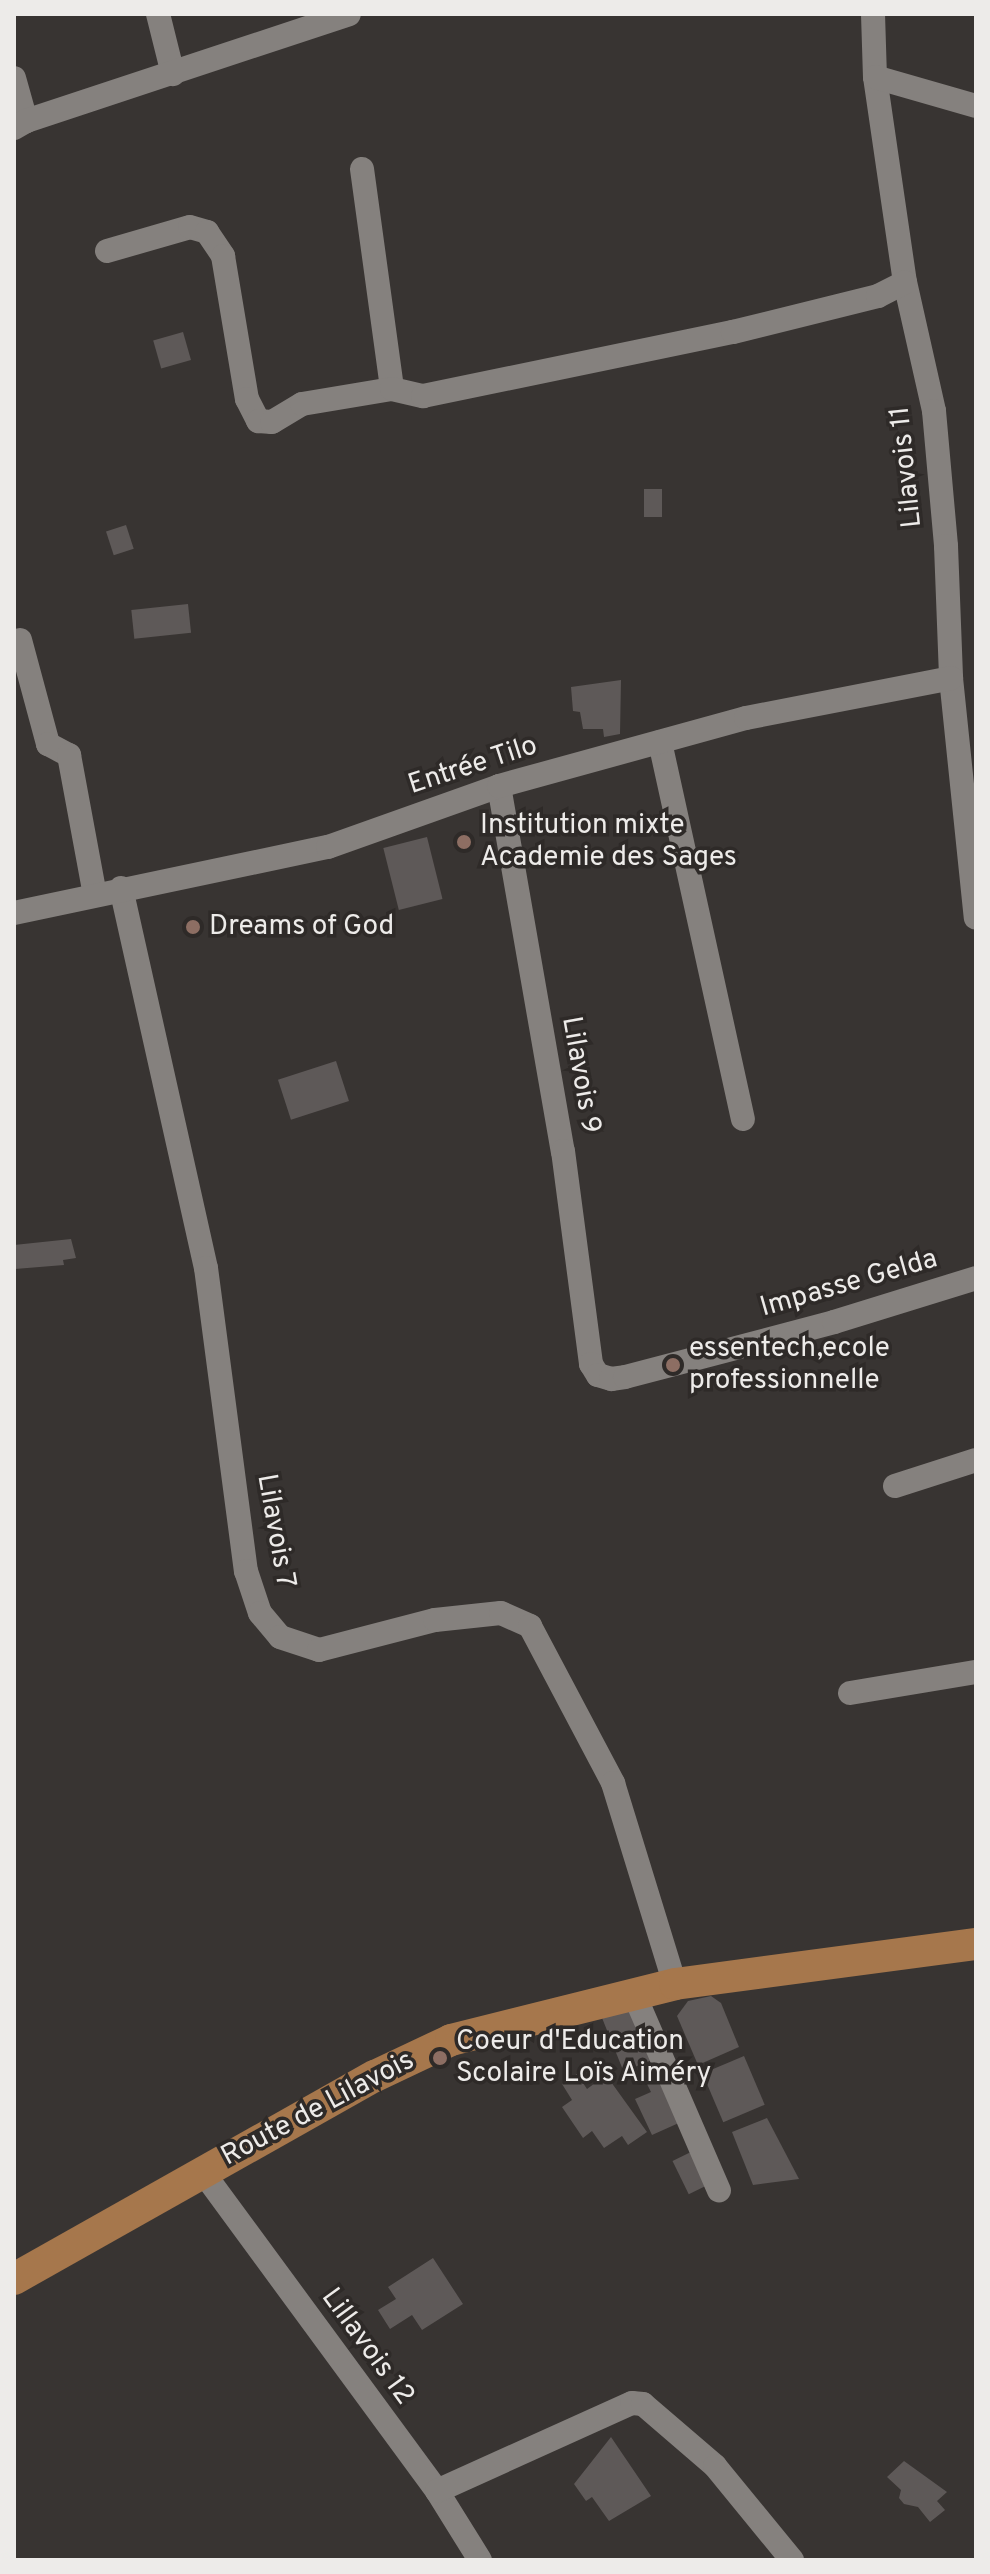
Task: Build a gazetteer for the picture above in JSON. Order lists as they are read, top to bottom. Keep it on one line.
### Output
{"streets":{"main road":["Route de Lilavois"],"street":["Lilavois 11","Entrée Tilo","Lilavois 9","Impasse Gelda","Lilavois 7","Lillavois 12"]},"crossings":[["Lilavois 11","Entrée Tilo"],["Entrée Tilo","Lilavois 9"],["Entrée Tilo","Lilavois 7"],["Lilavois 9","Impasse Gelda"],["Lilavois 7","Route de Lilavois"],["Route de Lilavois","Lillavois 12"]],"places":["Institution mixte Academie des Sages","Dreams of God","essentech,ecole professionnelle","Coeur d'Education Scolaire Loïs Aiméry"]}
